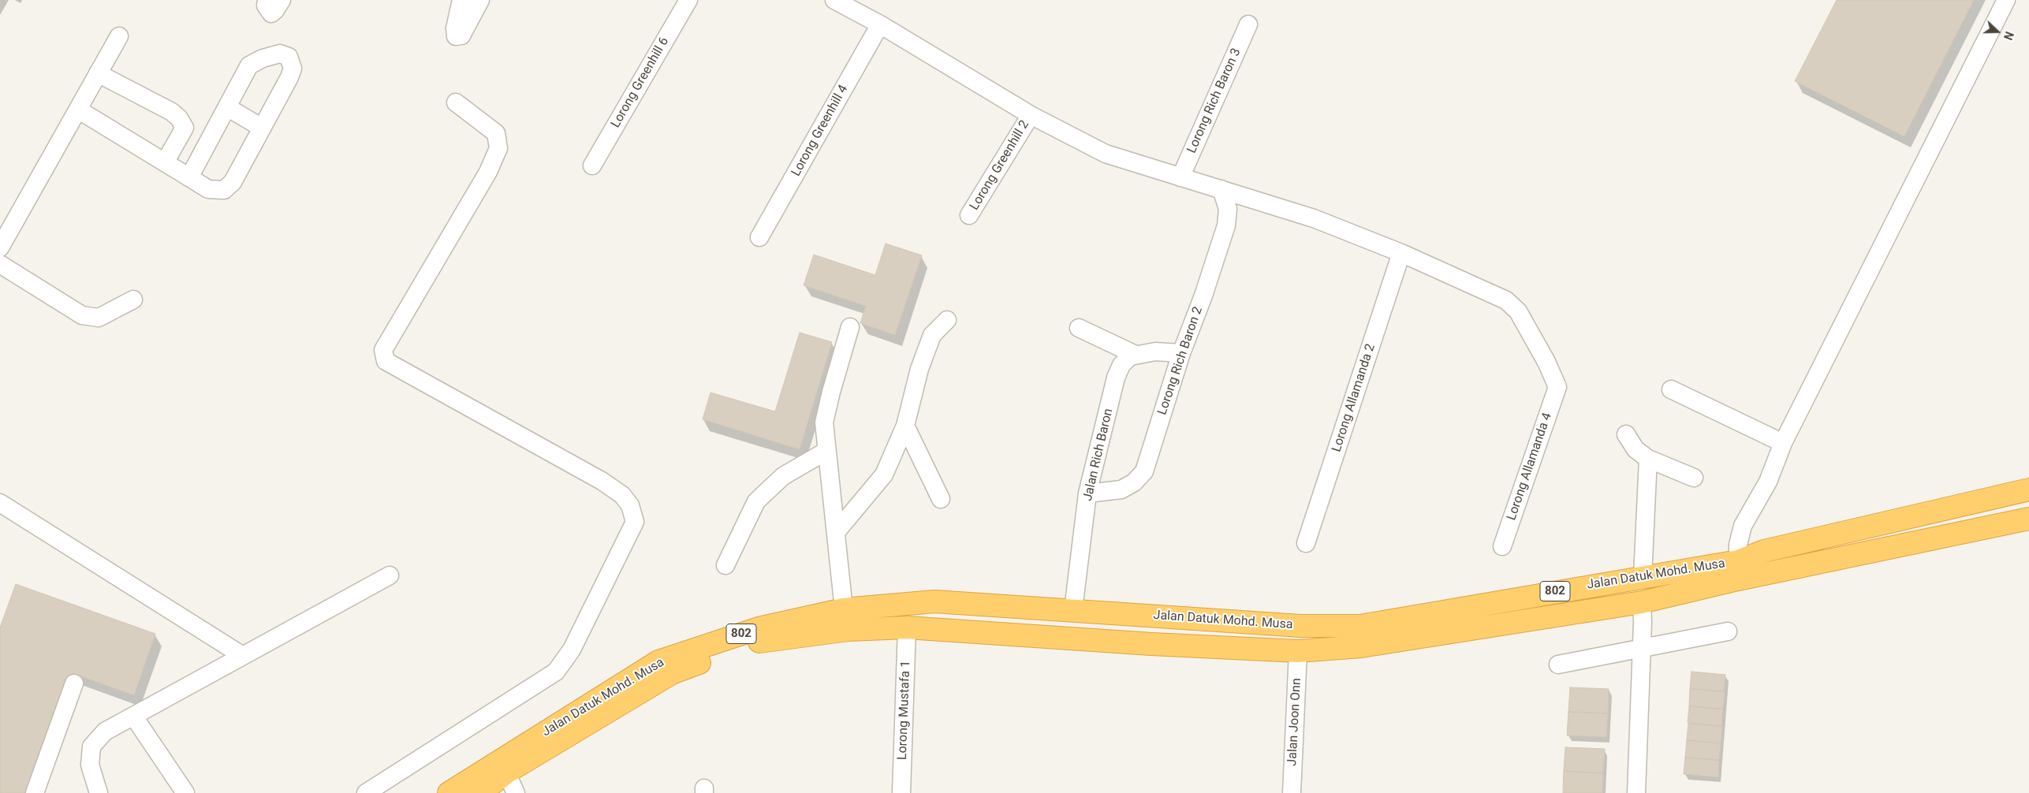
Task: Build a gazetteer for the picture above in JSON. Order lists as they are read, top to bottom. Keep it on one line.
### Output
{"streets":{"highway":["Jalan Datuk Mohd. Musa","802"],"street":["Lorong Greenhill 6","Lorong Rich Baron 3","Lorong Greenhill 4","Lorong Greenhill 2","Lorong Rich Baron 2","Lorong Allamanda 2","Jalan Rich Baron","Lorong Allamanda 4","Lorong Mustafa 1","Jalan Joon Onn"]},"crossings":[["Lorong Rich Baron 2","Jalan Rich Baron"],["Lorong Allamanda 2","Lorong Allamanda 4"],["Jalan Rich Baron","Jalan Datuk Mohd. Musa"],["Jalan Datuk Mohd. Musa","Lorong Mustafa 1"],["Jalan Datuk Mohd. Musa","Jalan Joon Onn"]],"north":"right"}
